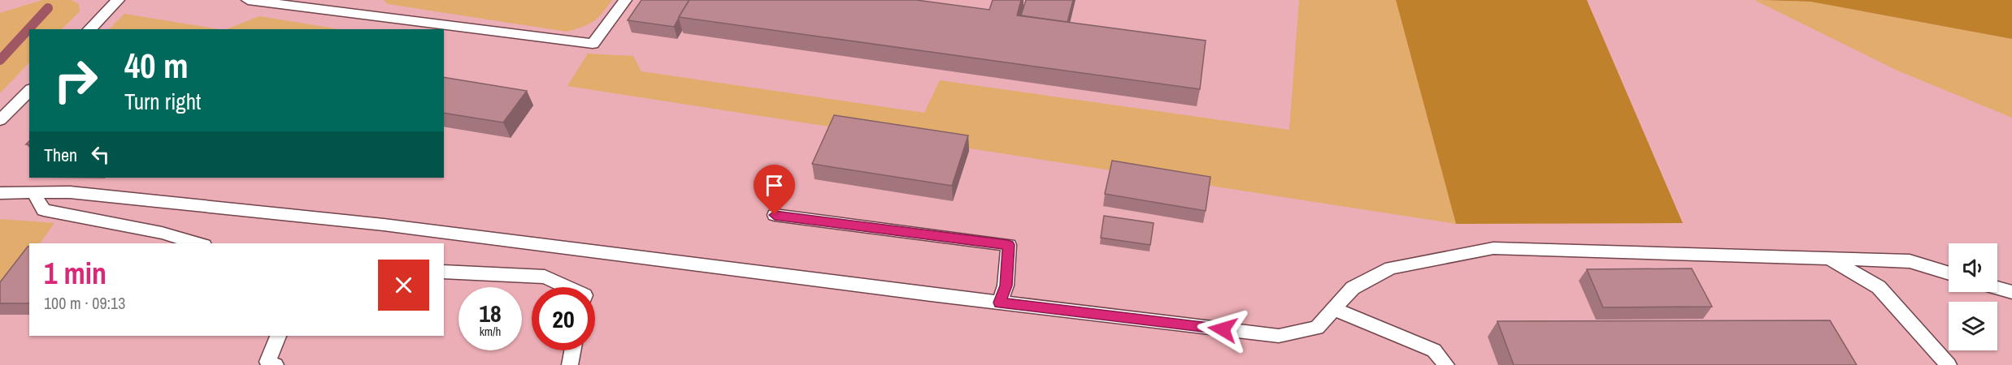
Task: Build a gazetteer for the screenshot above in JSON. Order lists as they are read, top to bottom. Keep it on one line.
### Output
{"page":{"turn":["40 m","Turn right"],"then":"Then","heading":["1 min","100 m · 09:13"],"speed":"18 km/h","limit":"20"}}
